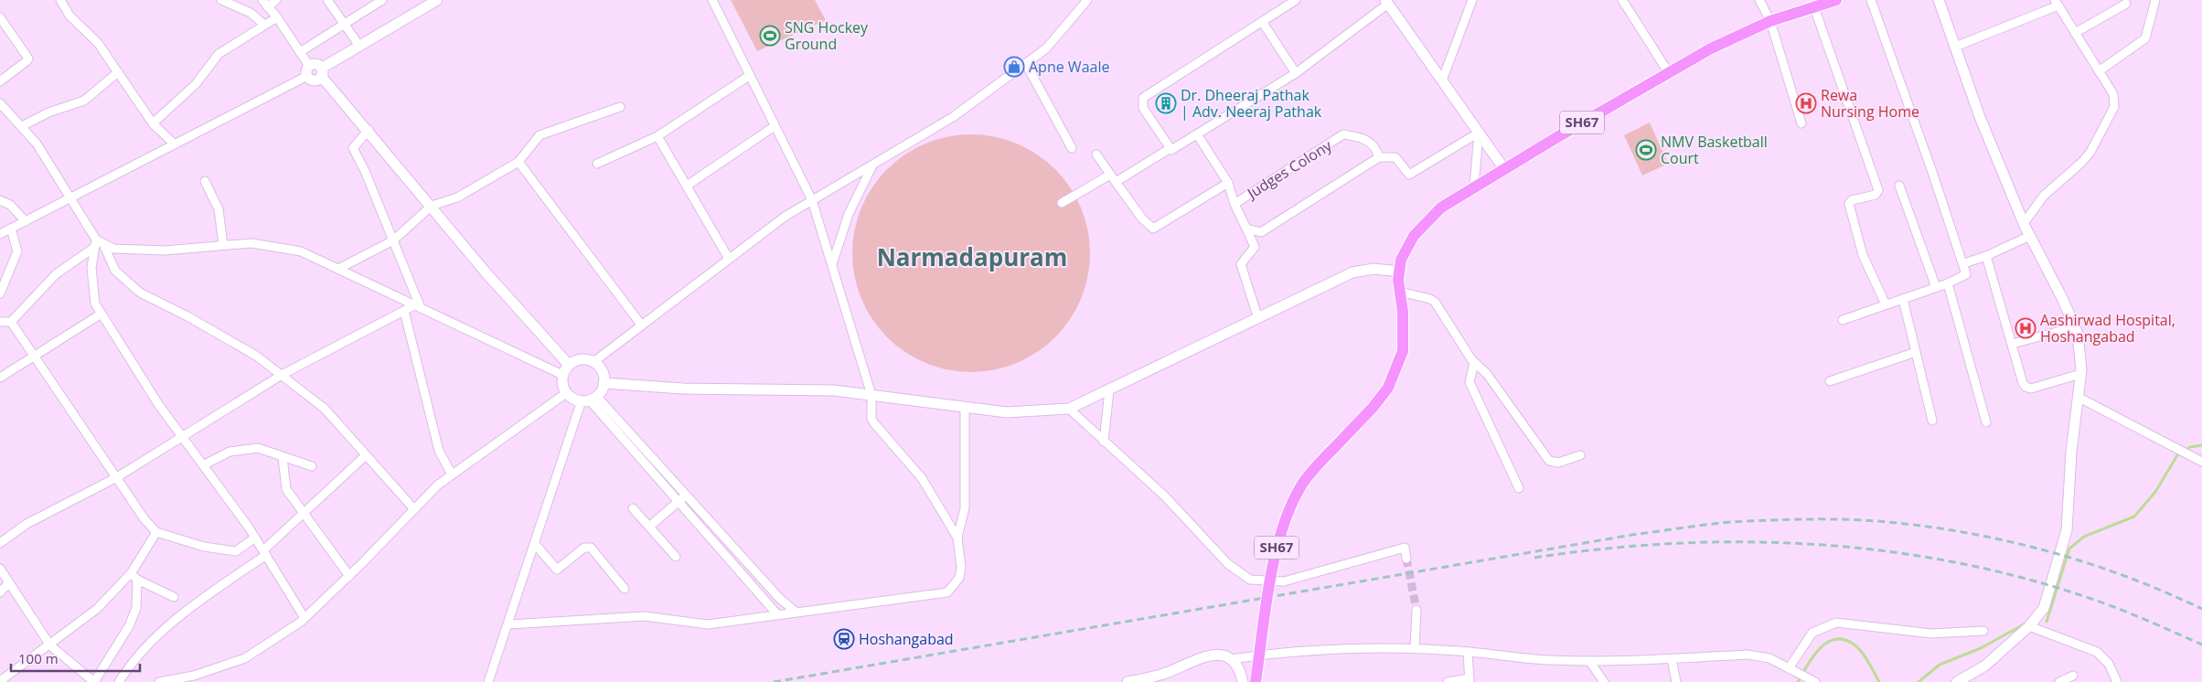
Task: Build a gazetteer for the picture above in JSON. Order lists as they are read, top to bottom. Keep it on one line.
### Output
{"streets":{"main road":["SH67"],"street":["Judges Colony"]},"districts":["Narmadapuram"],"places":{"sports":["SNG Hockey Ground","NMV Basketball Court"],"shop":["Apne Waale"],"building":["Dr. Dheeraj Pathak | Adv. Neeraj Pathak"],"hospital":["Rewa Nursing Home","Aashirwad Hospital, Hoshangabad"],"station":["Hoshangabad"]},"scale_bar":"100 m"}
